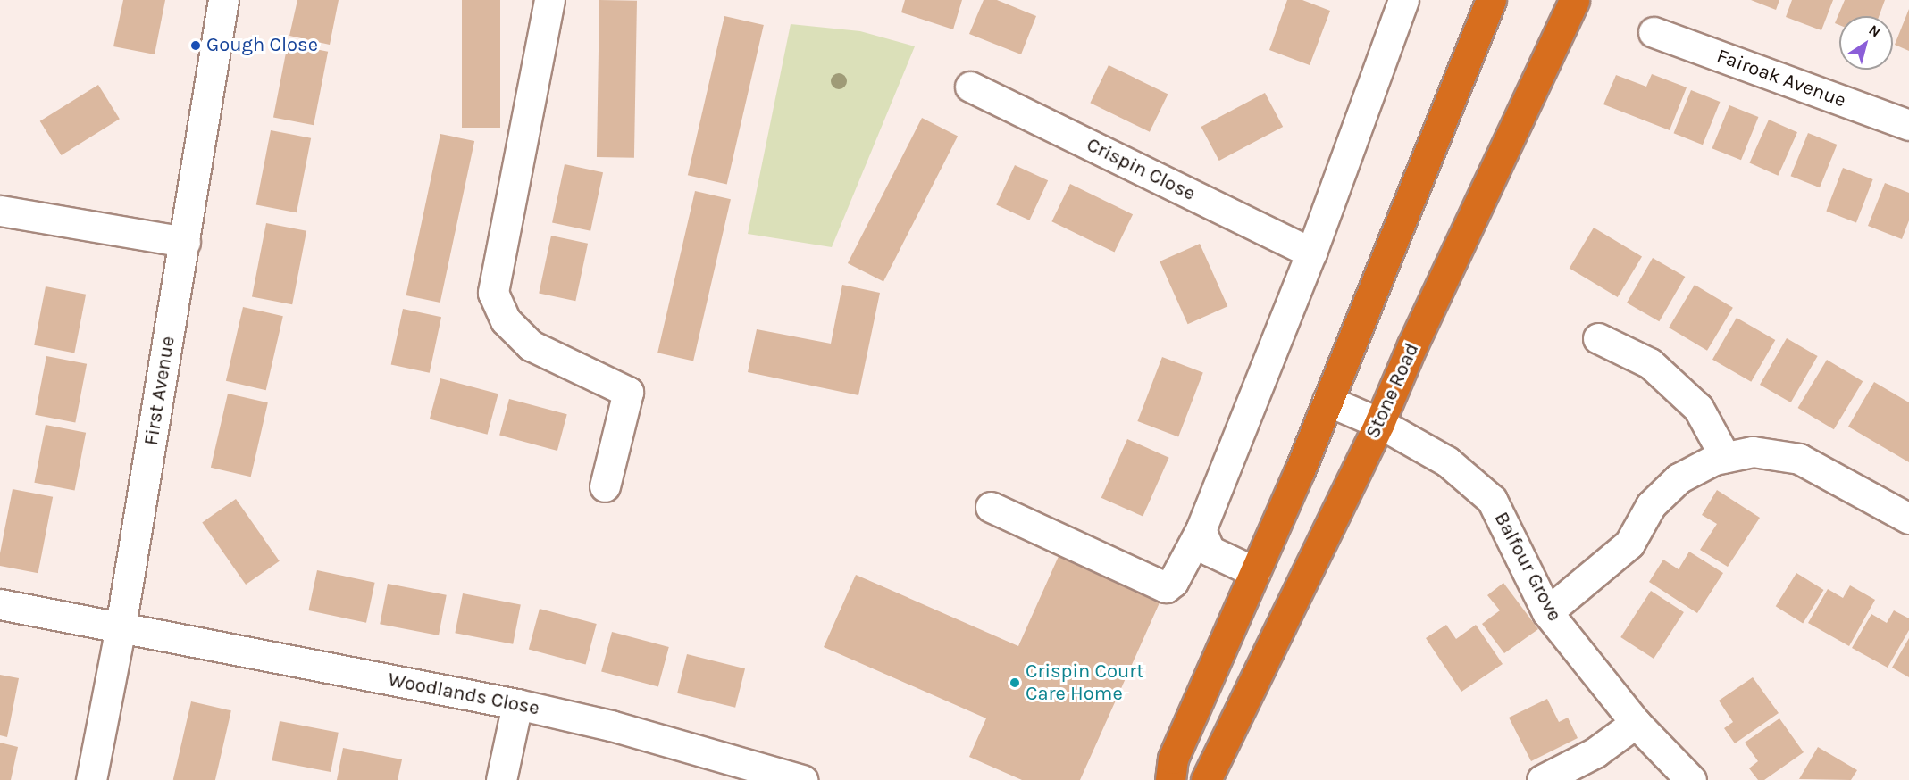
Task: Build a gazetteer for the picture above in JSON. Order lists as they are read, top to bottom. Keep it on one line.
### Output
{"streets":{"highway":["Stone Road"],"street":["Fairoak Avenue","Crispin Close","First Avenue","Balfour Grove","Woodlands Close"]},"crossings":[["First Avenue","Woodlands Close"],["Stone Road","Balfour Grove"]],"places":["Gough Close","Crispin Court Care Home"],"north":"top right"}
